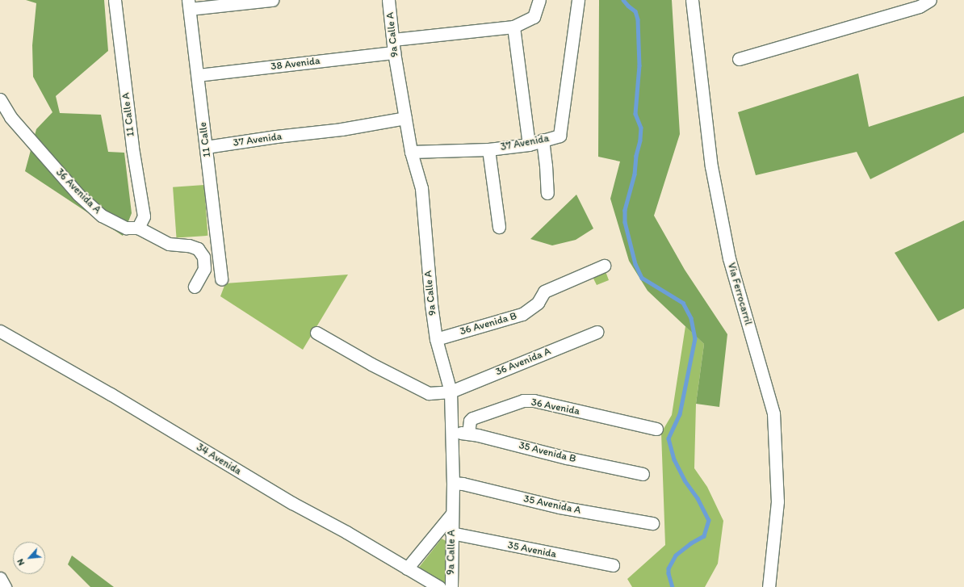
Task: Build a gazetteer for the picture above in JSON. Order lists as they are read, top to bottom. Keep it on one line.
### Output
{"streets":{"street":["9a Calle A","38 Avenida","11 Calle A","11 Calle","37 Avenida","36 Avenida A","Via Ferrocarril","36 Avenida B","36 Avenida","35 Avenida B","34 Avenida","35 Avenida A","35 Avenida"]},"crossings":[["9a Calle A","38 Avenida"],["9a Calle A","37 Avenida"],["9a Calle A","36 Avenida A"],["9a Calle A","36 Avenida B"],["9a Calle A","35 Avenida B"],["9a Calle A","35 Avenida A"],["9a Calle A","35 Avenida"],["38 Avenida","11 Calle"],["11 Calle A","36 Avenida A"],["11 Calle","37 Avenida"],["36 Avenida","35 Avenida B"]],"north":"bottom left"}
